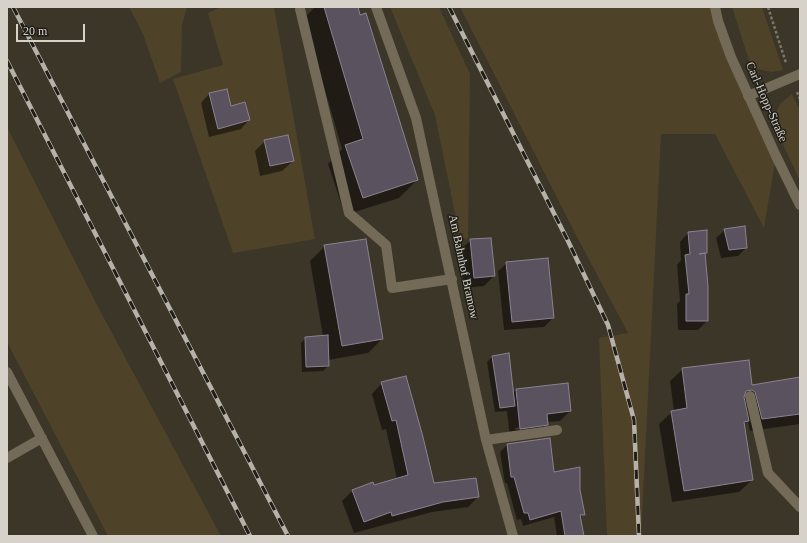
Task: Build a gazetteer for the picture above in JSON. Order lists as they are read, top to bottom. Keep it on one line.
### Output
{"streets":{"street":["Carl-Hopp-Straße","Am Bahnhof Bramow"]},"scale_bar":"20 m"}
